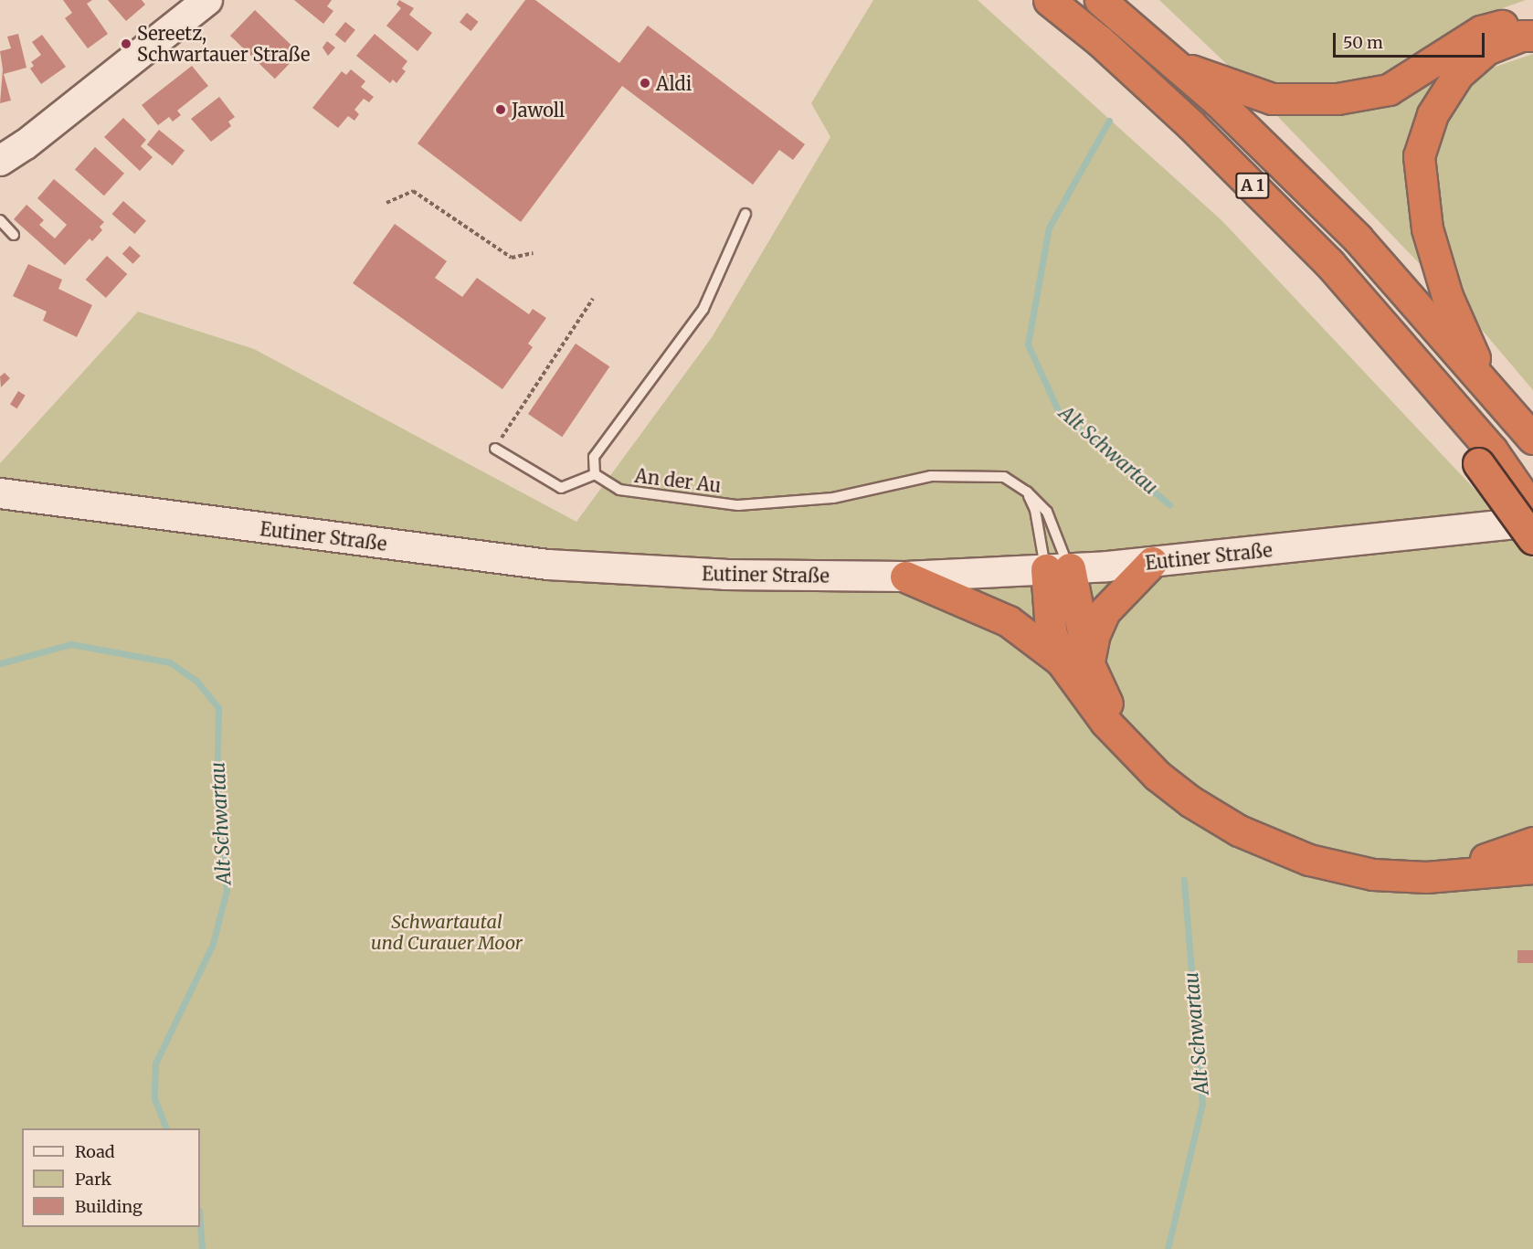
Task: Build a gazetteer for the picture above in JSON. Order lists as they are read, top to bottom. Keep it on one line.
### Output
{"streets":{"highway":["A 1"],"main road":["Eutiner Straße"],"lane":["An der Au"]},"crossings":[["An der Au","Eutiner Straße"]],"water":["Alt Schwartau"],"parks":["Schwartautal und Curauer Moor"],"places":["Sereetz, Schwartauer Straße","Aldi","Jawoll"],"legend":["Road","Park","Building"],"scale_bar":"50 m"}
